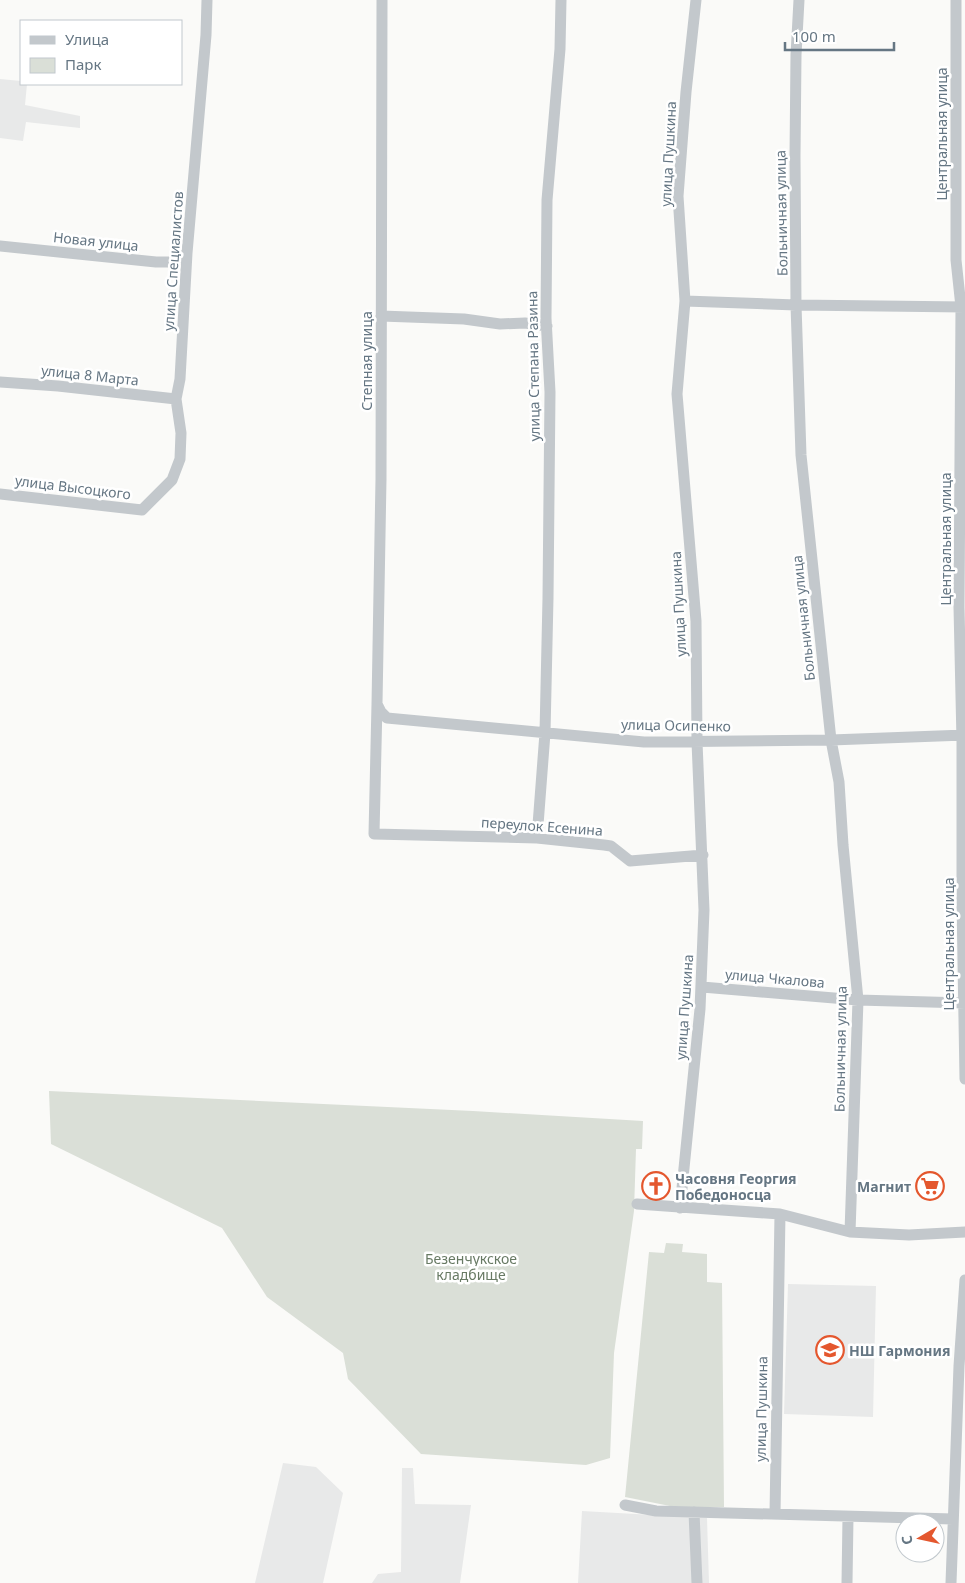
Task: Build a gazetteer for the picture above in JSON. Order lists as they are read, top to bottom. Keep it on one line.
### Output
{"streets":{"street":["Центральная улица","улица Пушкина","Больничная улица","Новая улица","улица Специалистов","Степная улица","улица Степана Разина","улица 8 Марта","улица Высоцкого","улица Осипенко","переулок Есенина","улица Чкалова"]},"crossings":[["Центральная улица","улица Осипенко"],["Центральная улица","улица Чкалова"],["улица Пушкина","улица Осипенко"],["улица Пушкина","переулок Есенина"],["улица Пушкина","улица Чкалова"],["Больничная улица","улица Осипенко"],["Больничная улица","улица Чкалова"],["Новая улица","улица Специалистов"],["улица Специалистов","улица 8 Марта"],["улица Специалистов","улица Высоцкого"],["Степная улица","улица Осипенко"],["Степная улица","переулок Есенина"],["улица Степана Разина","улица Осипенко"],["улица Степана Разина","переулок Есенина"]],"parks":["Безенчукское кладбище"],"places":{"church":["Часовня Георгия Победоносца"],"supermarket":["Магнит"],"school or university":["НШ Гармония"]},"legend":["Улица","Парк"],"scale_bar":"100 m","north":"left"}
